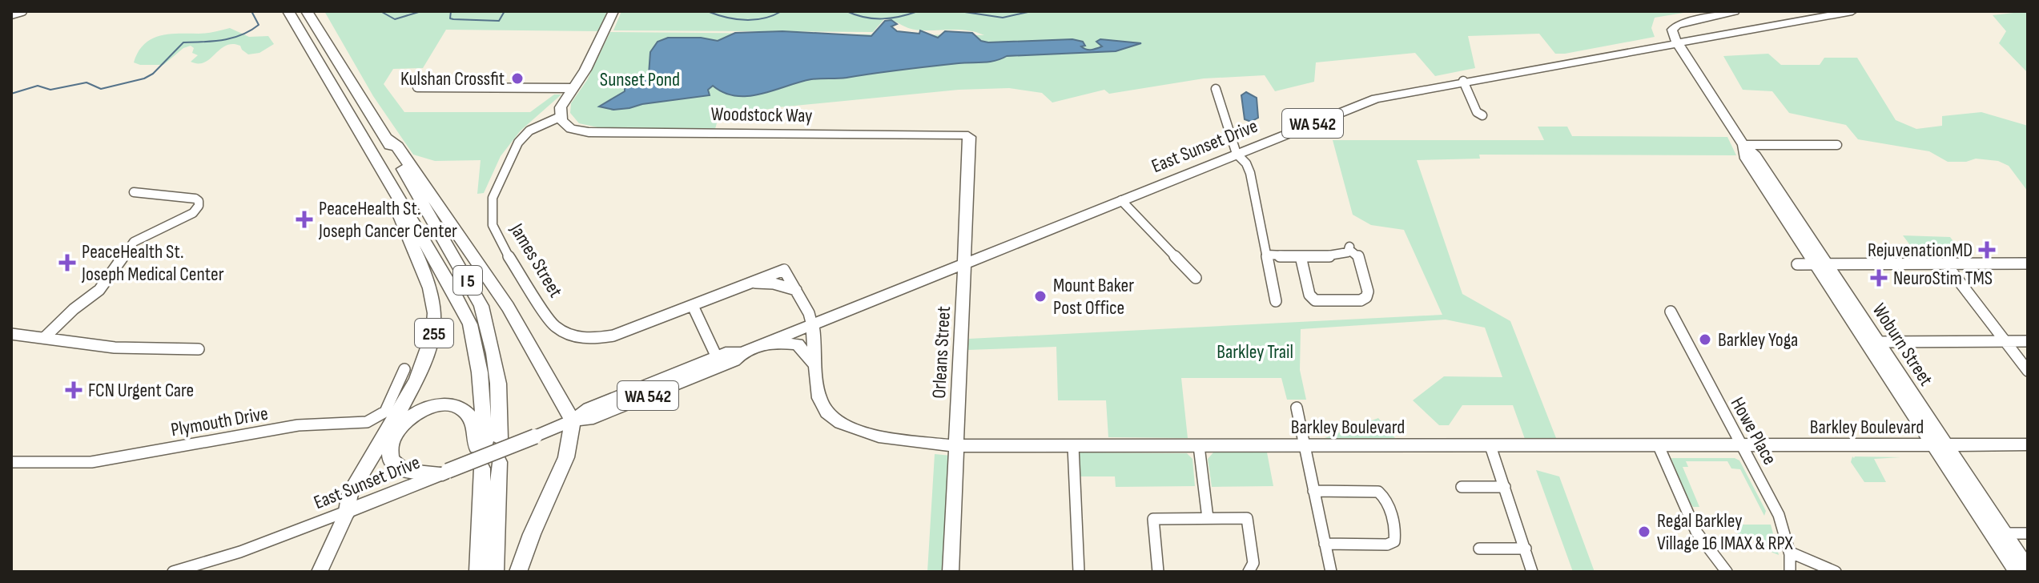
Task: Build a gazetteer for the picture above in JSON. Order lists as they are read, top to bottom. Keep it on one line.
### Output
{"streets":{"highway":["I 5","255"],"main road":["Woodstock Way","WA 542","East Sunset Drive","Woburn Street","Orleans Street","Barkley Boulevard"],"street":["James Street","Plymouth Drive","Howe Place"]},"crossings":[["Woodstock Way","James Street"],["Woodstock Way","Orleans Street"],["East Sunset Drive","255"],["East Sunset Drive","Woburn Street"],["East Sunset Drive","Orleans Street"],["East Sunset Drive","Barkley Boulevard"],["James Street","Barkley Boulevard"],["I 5","255"],["Woburn Street","Barkley Boulevard"],["Orleans Street","Barkley Boulevard"],["Barkley Boulevard","Howe Place"]],"parks":["Sunset Pond","Barkley Trail"],"places":{"other":["Kulshan Crossfit","Mount Baker Post Office","Barkley Yoga","Regal Barkley Village 16 IMAX & RPX"],"health":["PeaceHealth St. Joseph Cancer Center","RejuvenationMD","PeaceHealth St. Joseph Medical Center","NeuroStim TMS","FCN Urgent Care"]}}
